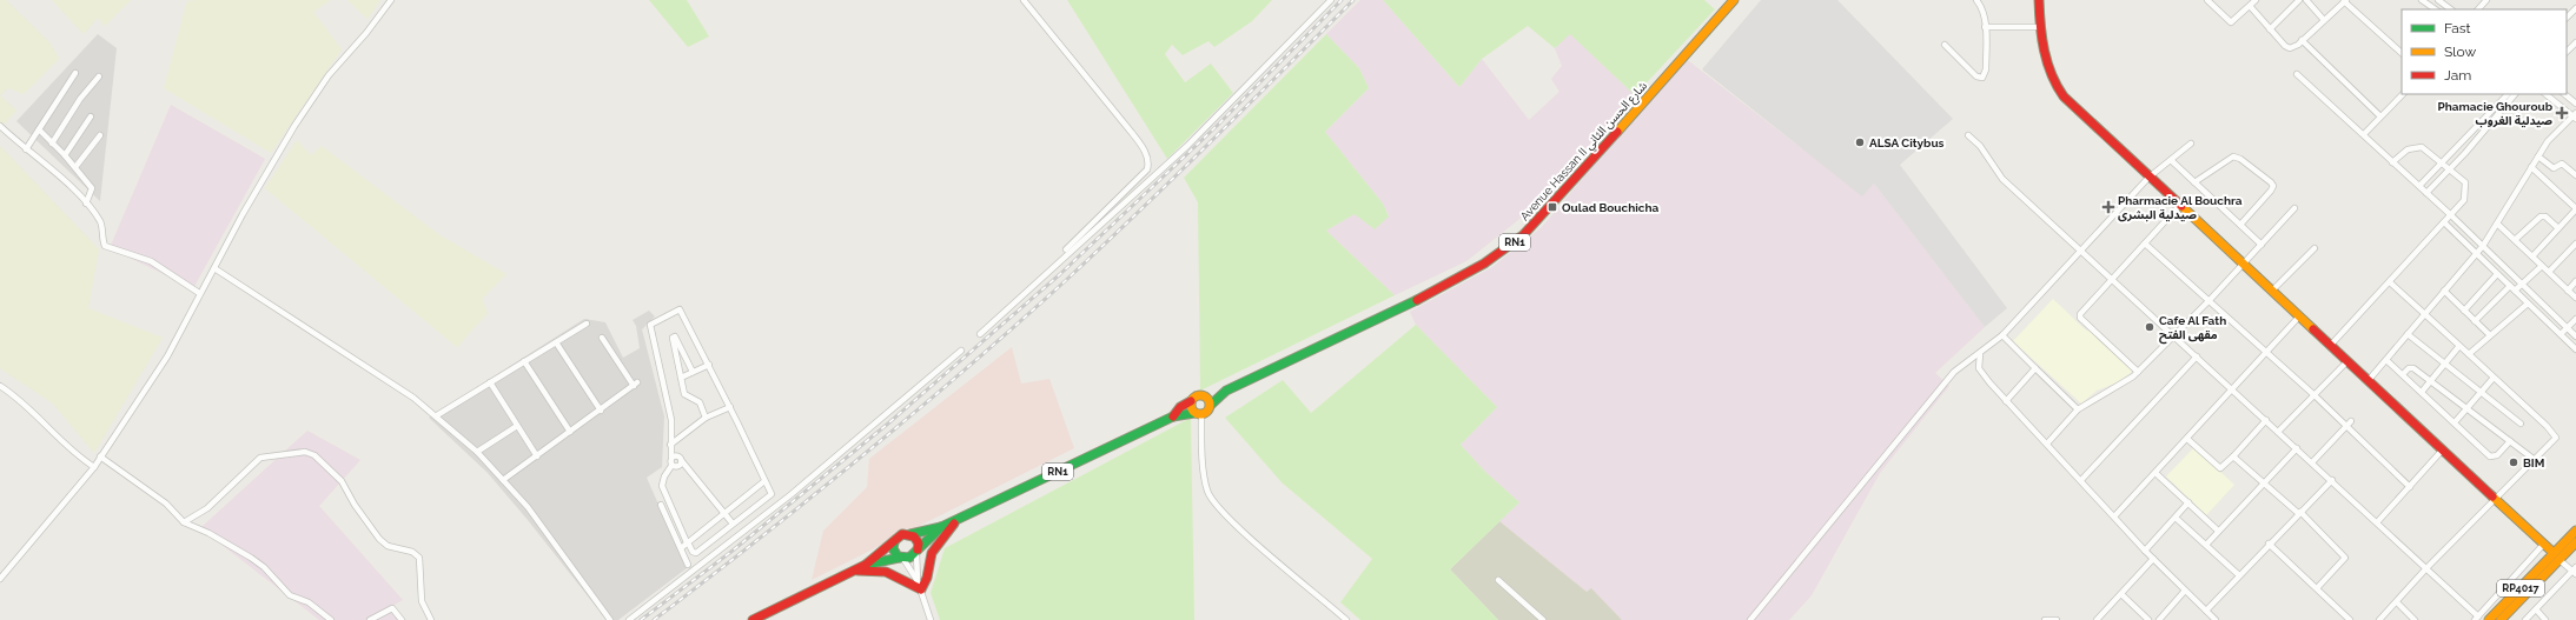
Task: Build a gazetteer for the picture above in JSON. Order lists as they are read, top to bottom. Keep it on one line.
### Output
{"streets":{"main road":["Avenue Hassan II شارع الحسن الثاني","RN1","RP4017"]},"crossings":[["Avenue Hassan II شارع الحسن الثاني","RN1"]],"places":{"health":["Phamacie Ghouroub صيدلية الغروب","Pharmacie Al Bouchra صيدلية البشرى"],"other":["ALSA Citybus","Cafe Al Fath مقهى الفتح","BIM"],"transit":["Oulad Bouchicha"]},"legend":["Fast","Slow","Jam"]}
